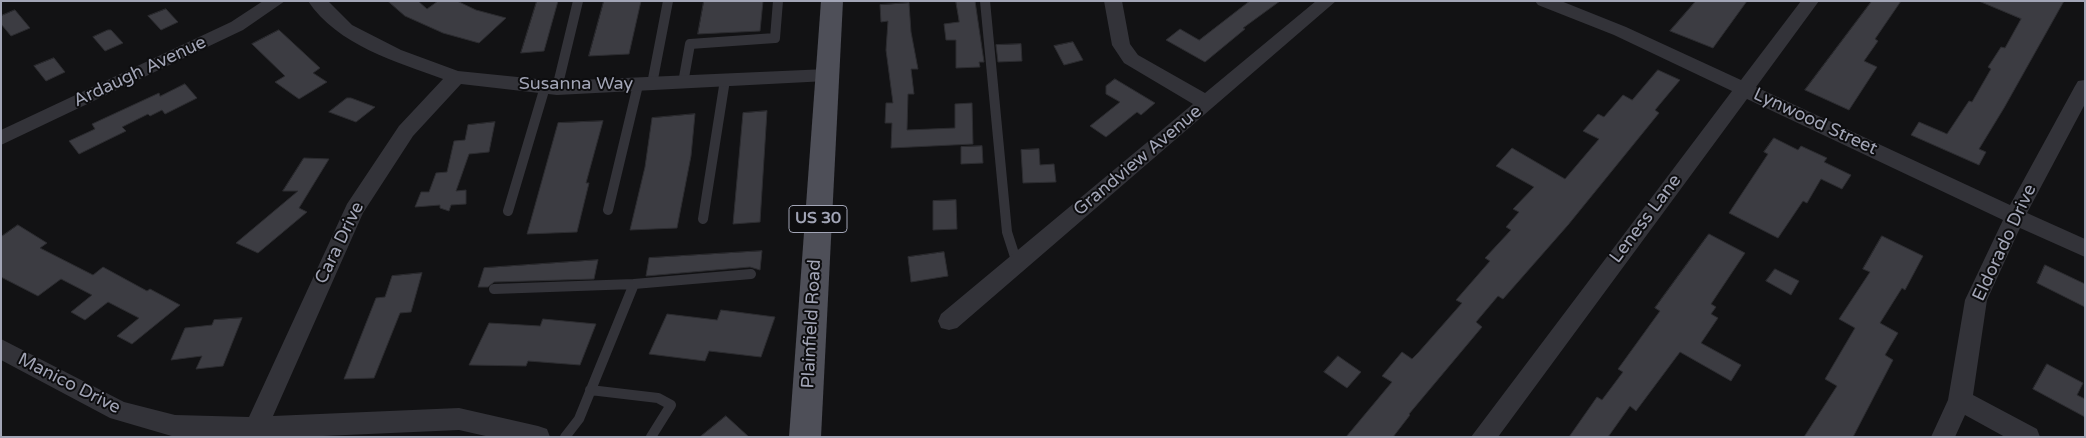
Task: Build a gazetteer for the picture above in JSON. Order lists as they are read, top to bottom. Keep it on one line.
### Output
{"streets":{"main road":["US 30","Plainfield Road"],"street":["Ardaugh Avenue","Susanna Way","Lynwood Street","Grandview Avenue","Leness Lane","Cara Drive","Eldorado Drive","Manico Drive"]},"crossings":[["Susanna Way","Cara Drive"],["Susanna Way","Plainfield Road"],["Lynwood Street","Leness Lane"],["Lynwood Street","Eldorado Drive"],["Cara Drive","Manico Drive"]]}
